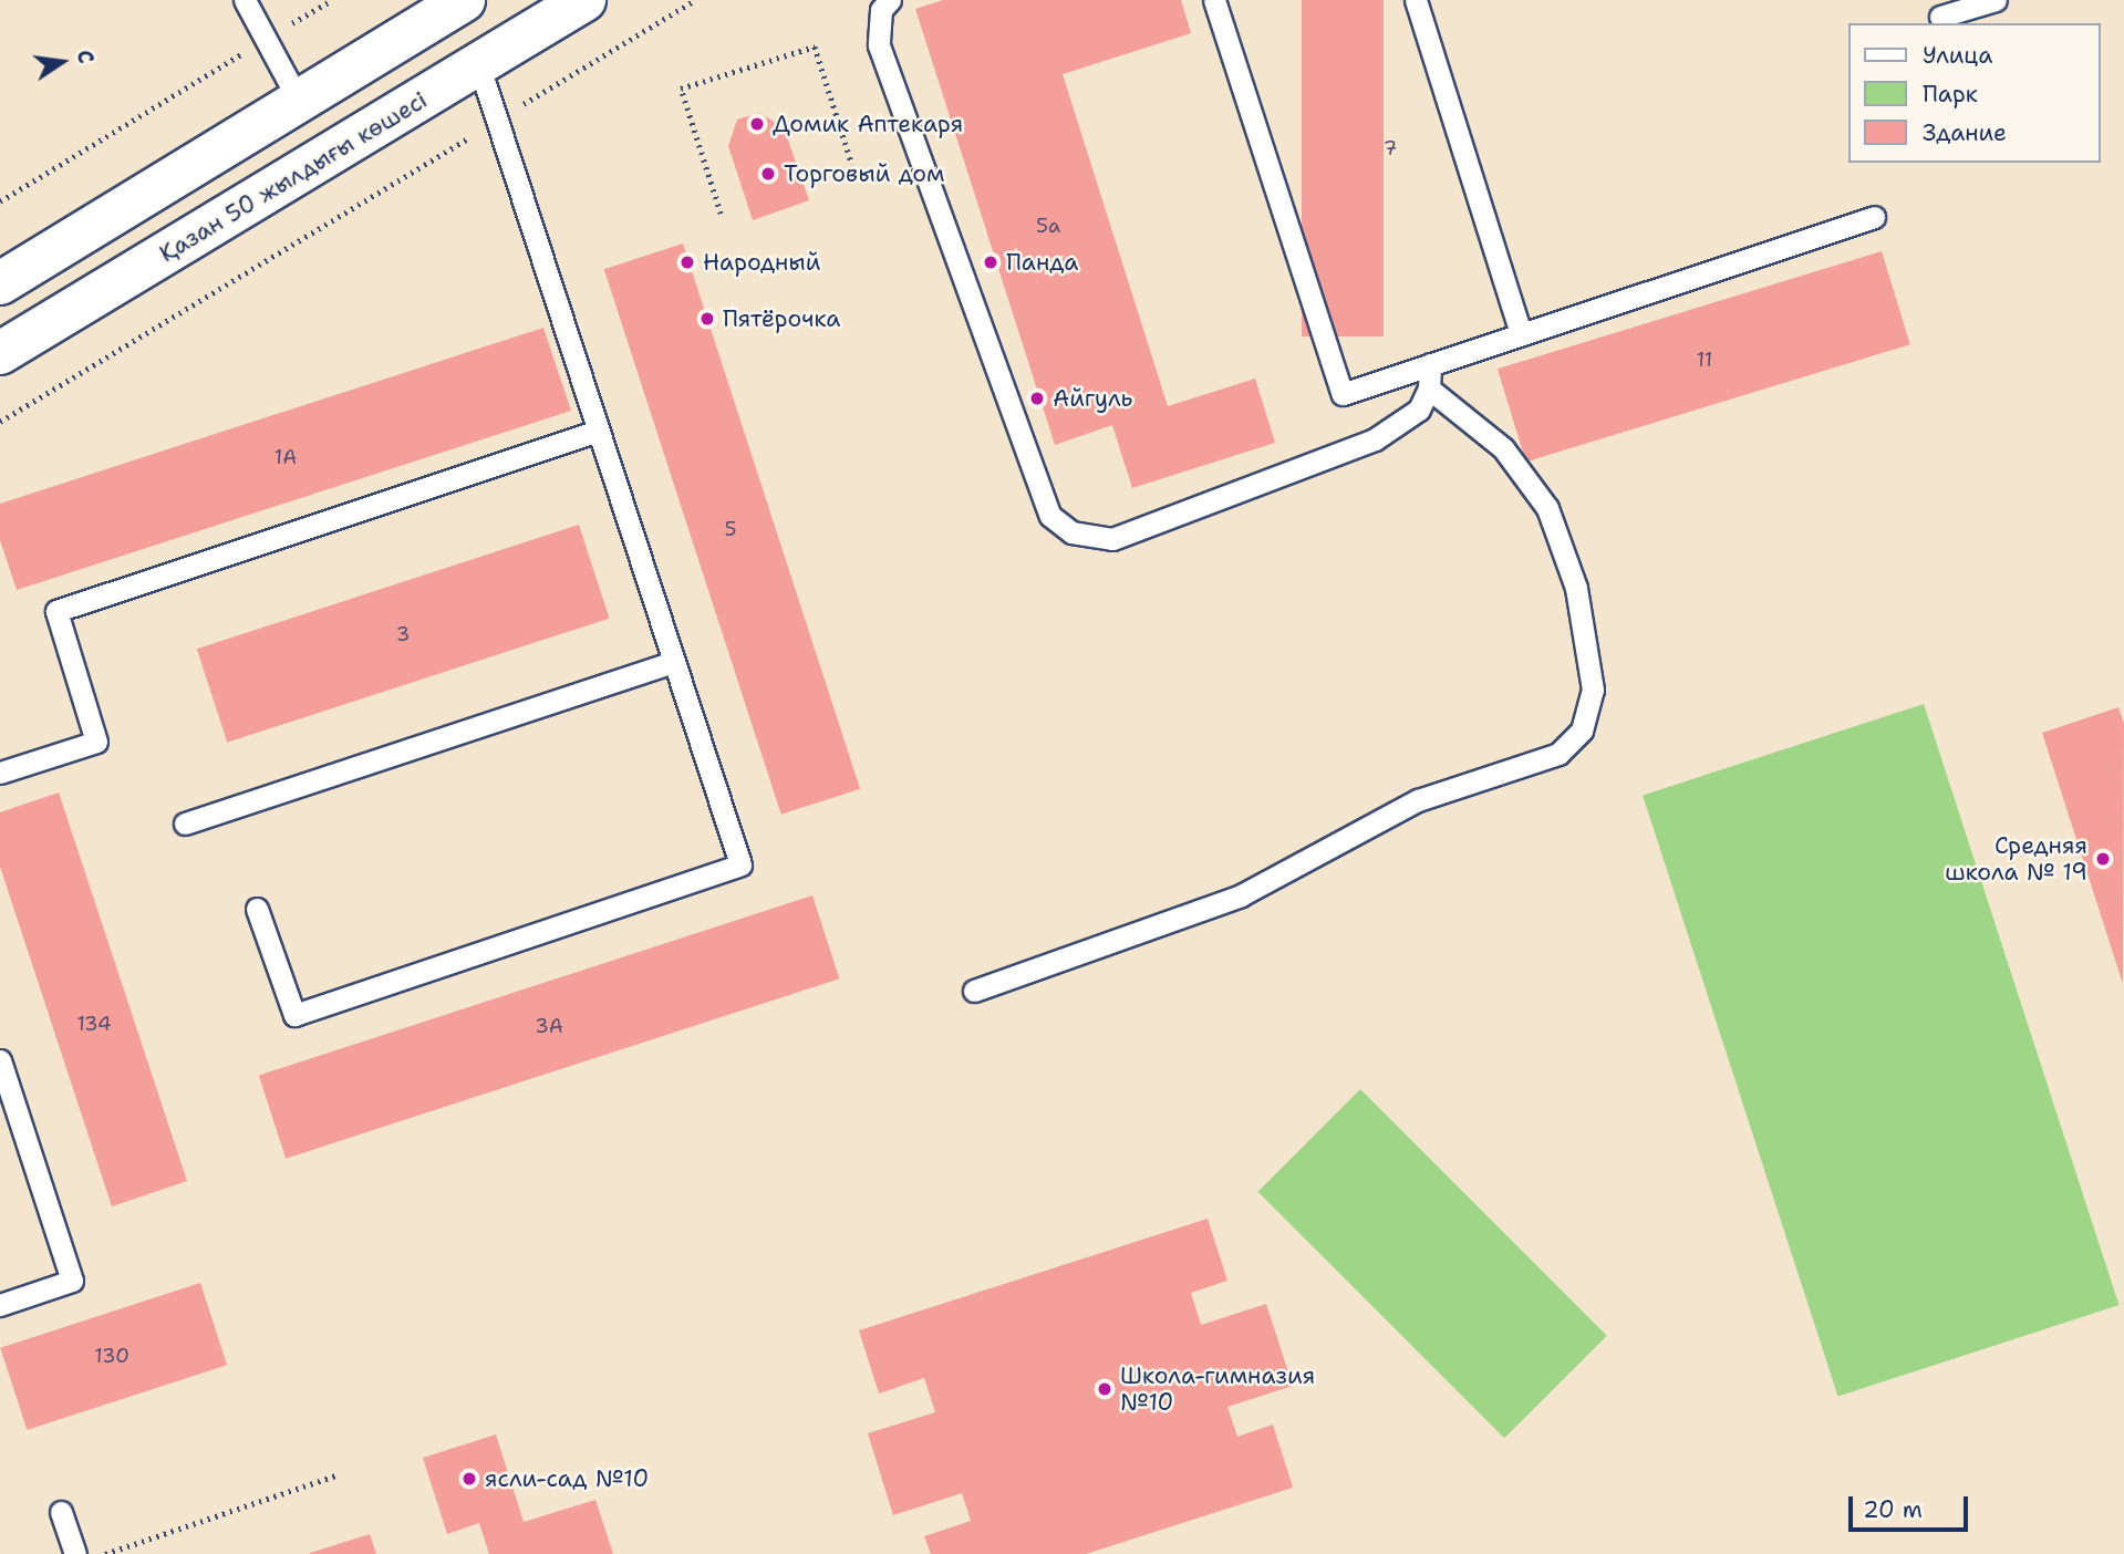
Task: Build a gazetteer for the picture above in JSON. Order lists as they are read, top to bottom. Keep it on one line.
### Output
{"streets":{"street":["Қазан 50 жылдығы көшесі"]},"places":["Домик Аптекаря","Торговый дом","Народный","Панда","Пятёрочка","Айгуль","Средняя школа № 19","Школа-гимназия №10","ясли-сад №10"],"house_numbers":["7","5а","11","1А","5","3","134","3А","130"],"legend":["Улица","Парк","Здание"],"scale_bar":"20 m","north":"right"}
